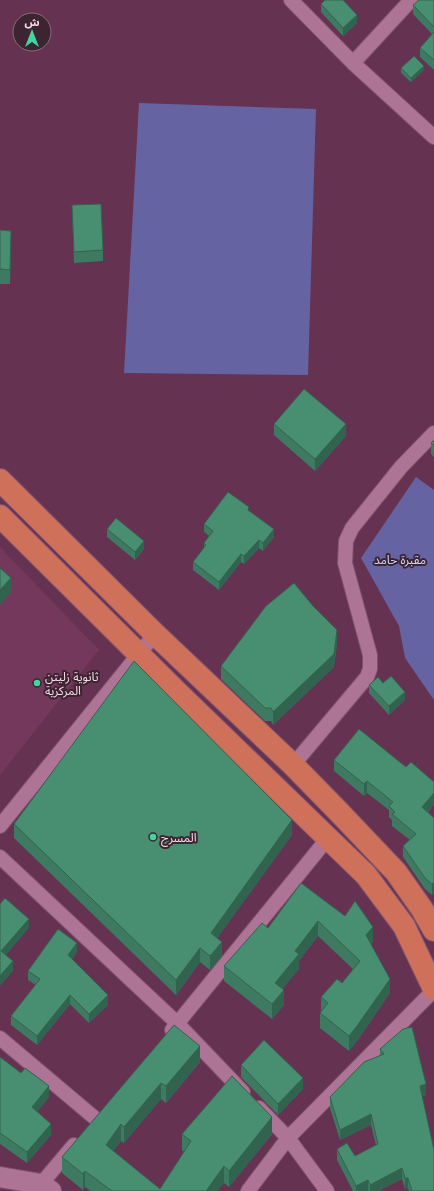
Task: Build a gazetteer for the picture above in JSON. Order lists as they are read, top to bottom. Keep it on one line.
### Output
{"parks":["مقبرة حامد"],"places":["ثانوية زليتن المركزية","المسرح"],"north":"top"}
